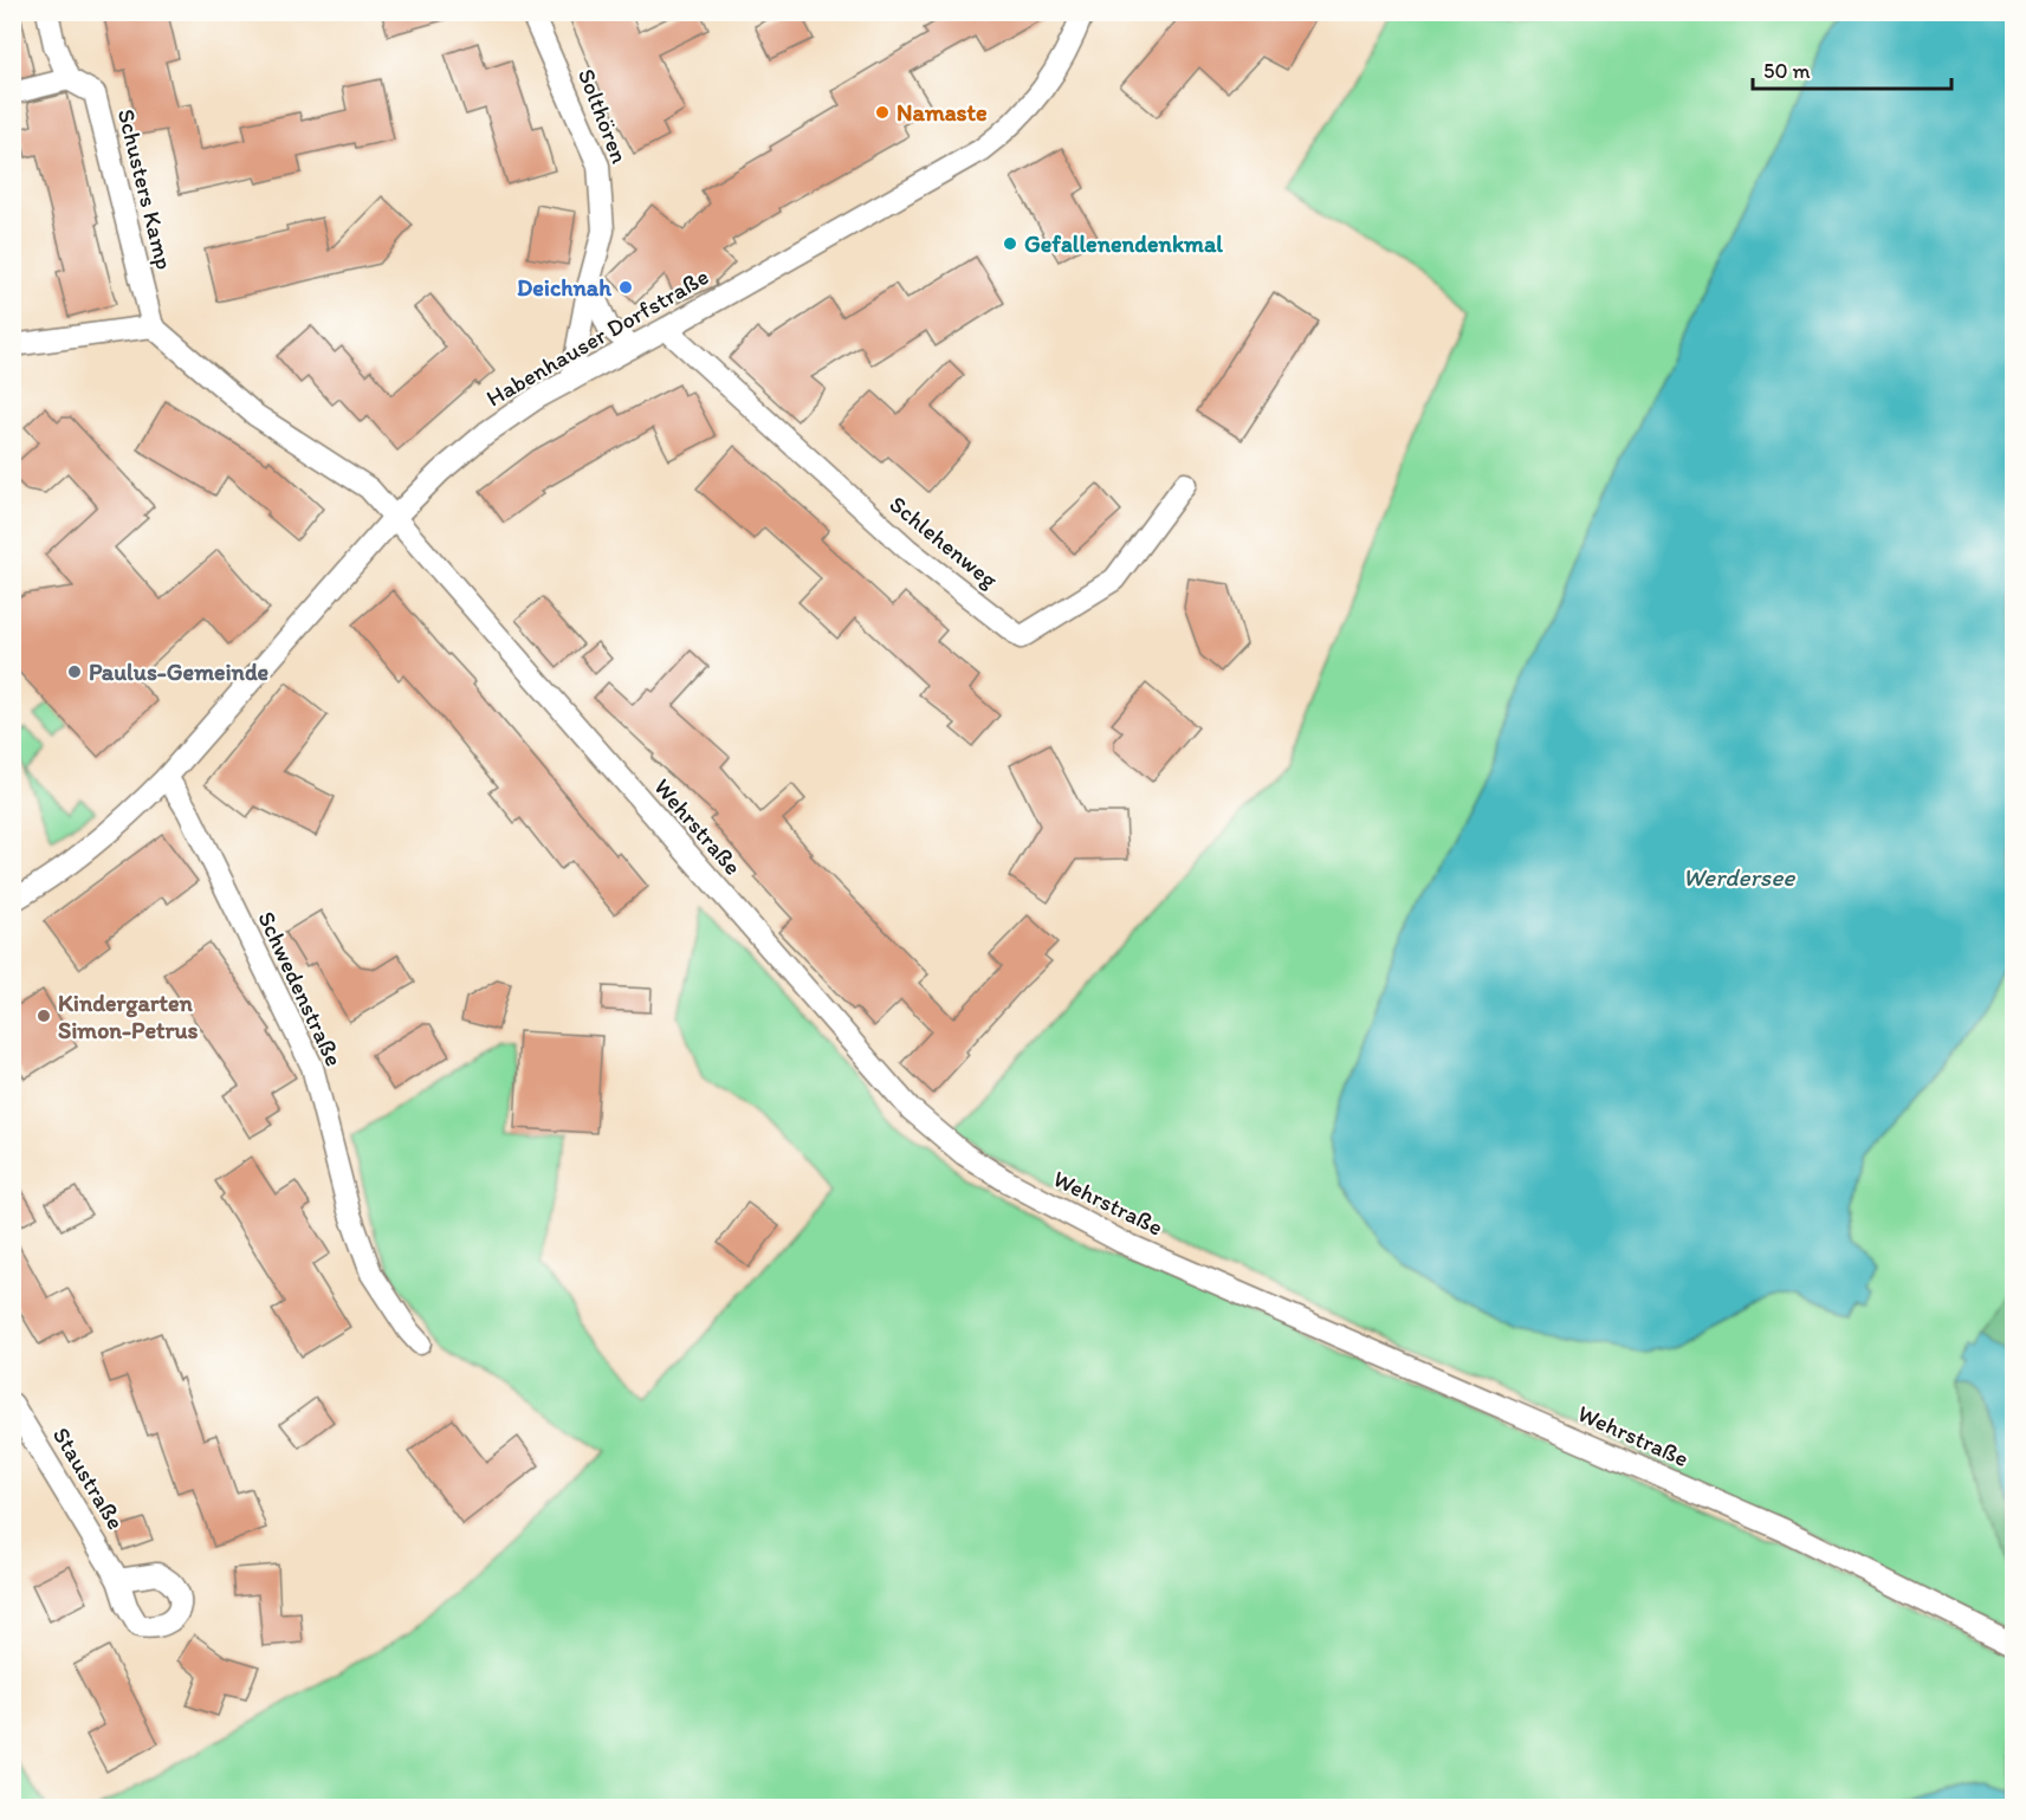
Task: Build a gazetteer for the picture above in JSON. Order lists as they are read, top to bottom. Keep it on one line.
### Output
{"streets":{"street":["Solthören","Schusters Kamp","Habenhauser Dorfstraße","Schlehenweg","Wehrstraße","Schwedenstraße","Staustraße"]},"crossings":[["Solthören","Habenhauser Dorfstraße"],["Schusters Kamp","Wehrstraße"],["Habenhauser Dorfstraße","Schlehenweg"],["Habenhauser Dorfstraße","Wehrstraße"],["Habenhauser Dorfstraße","Schwedenstraße"]],"water":["Werdersee"],"places":["Namaste","Gefallenendenkmal","Deichnah","Paulus-Gemeinde","Kindergarten Simon-Petrus"],"scale_bar":"50 m"}
